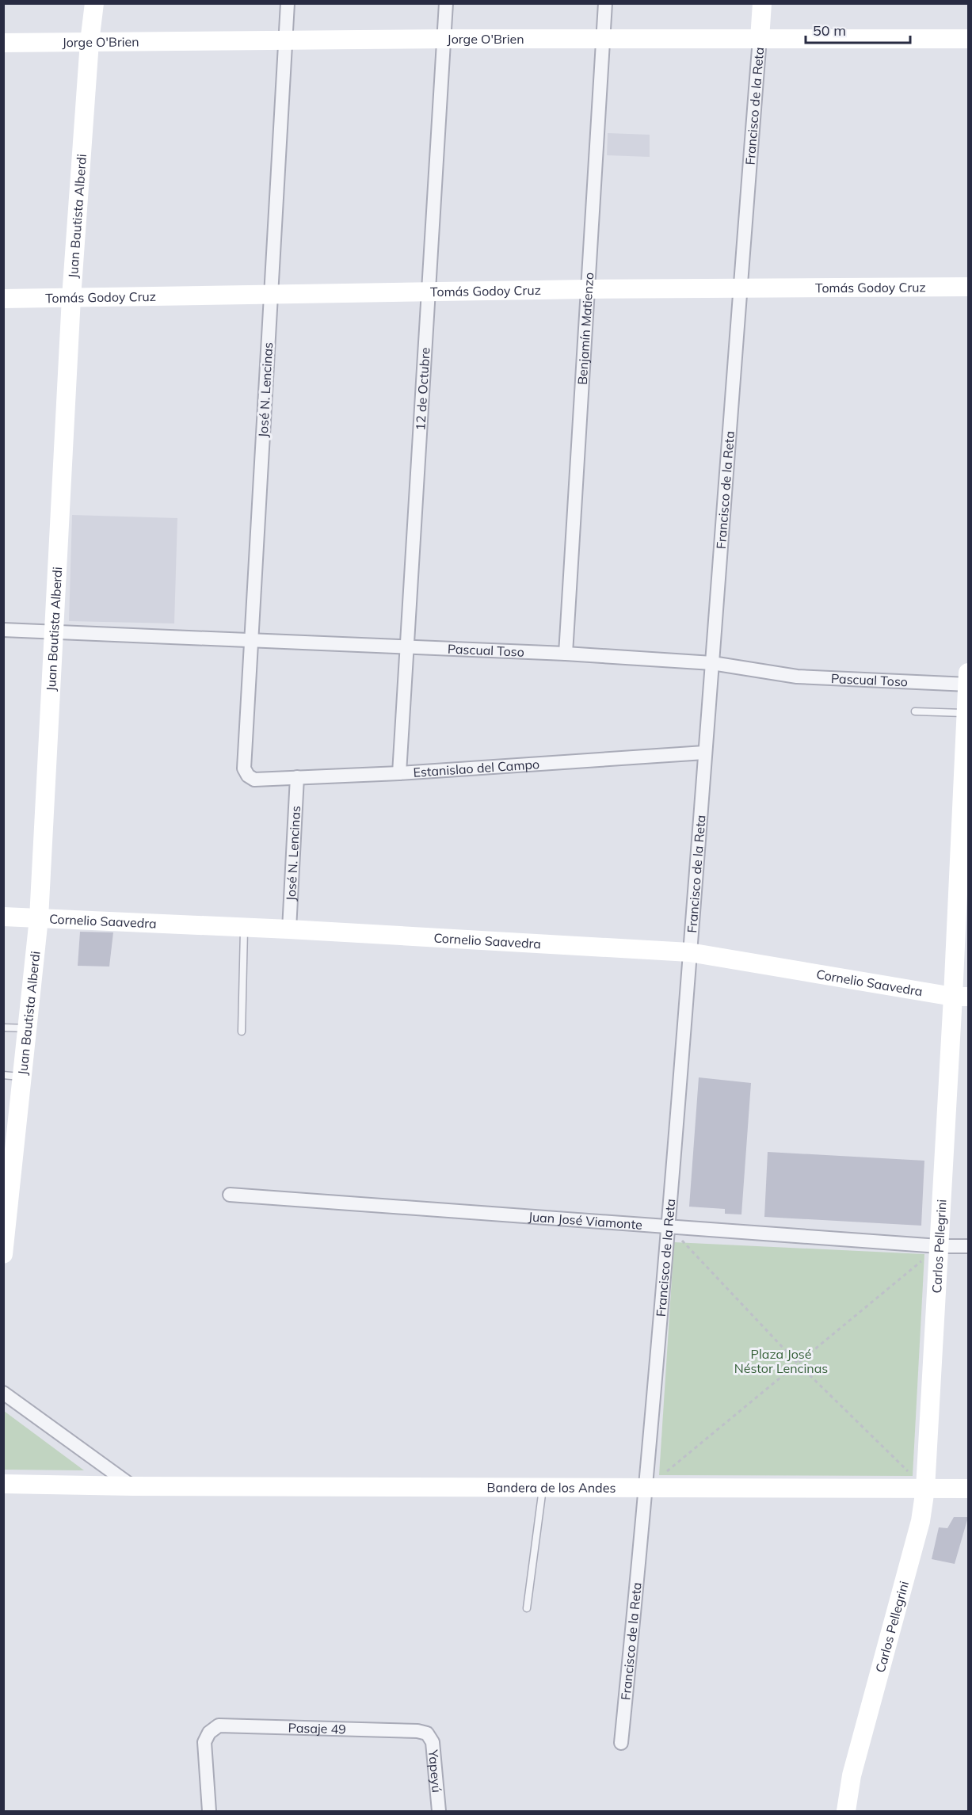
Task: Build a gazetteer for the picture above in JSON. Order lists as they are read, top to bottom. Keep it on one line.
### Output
{"streets":{"street":["Jorge O'Brien","Francisco de la Reta","Juan Bautista Alberdi","Tomás Godoy Cruz","Benjamín Matienzo","12 de Octubre","José N. Lencinas","Pascual Toso","Estanislao del Campo","Cornelio Saavedra","Juan José Viamonte","Carlos Pellegrini","Bandera de los Andes","Pasaje 49","Yapeyú"]},"crossings":[["Jorge O'Brien","Francisco de la Reta"],["Jorge O'Brien","Juan Bautista Alberdi"],["Jorge O'Brien","Benjamín Matienzo"],["Jorge O'Brien","12 de Octubre"],["Jorge O'Brien","José N. Lencinas"],["Francisco de la Reta","Tomás Godoy Cruz"],["Francisco de la Reta","Pascual Toso"],["Francisco de la Reta","Estanislao del Campo"],["Francisco de la Reta","Cornelio Saavedra"],["Francisco de la Reta","Juan José Viamonte"],["Francisco de la Reta","Bandera de los Andes"],["Juan Bautista Alberdi","Tomás Godoy Cruz"],["Juan Bautista Alberdi","Pascual Toso"],["Juan Bautista Alberdi","Cornelio Saavedra"],["Tomás Godoy Cruz","Benjamín Matienzo"],["Tomás Godoy Cruz","12 de Octubre"],["Tomás Godoy Cruz","José N. Lencinas"],["Benjamín Matienzo","Pascual Toso"],["12 de Octubre","Pascual Toso"],["12 de Octubre","Estanislao del Campo"],["José N. Lencinas","Pascual Toso"],["José N. Lencinas","Estanislao del Campo"],["José N. Lencinas","Cornelio Saavedra"],["Pascual Toso","Carlos Pellegrini"],["Cornelio Saavedra","Carlos Pellegrini"],["Juan José Viamonte","Carlos Pellegrini"],["Carlos Pellegrini","Bandera de los Andes"],["Pasaje 49","Yapeyú"]],"parks":["Plaza José Néstor Lencinas"],"scale_bar":"50 m"}
